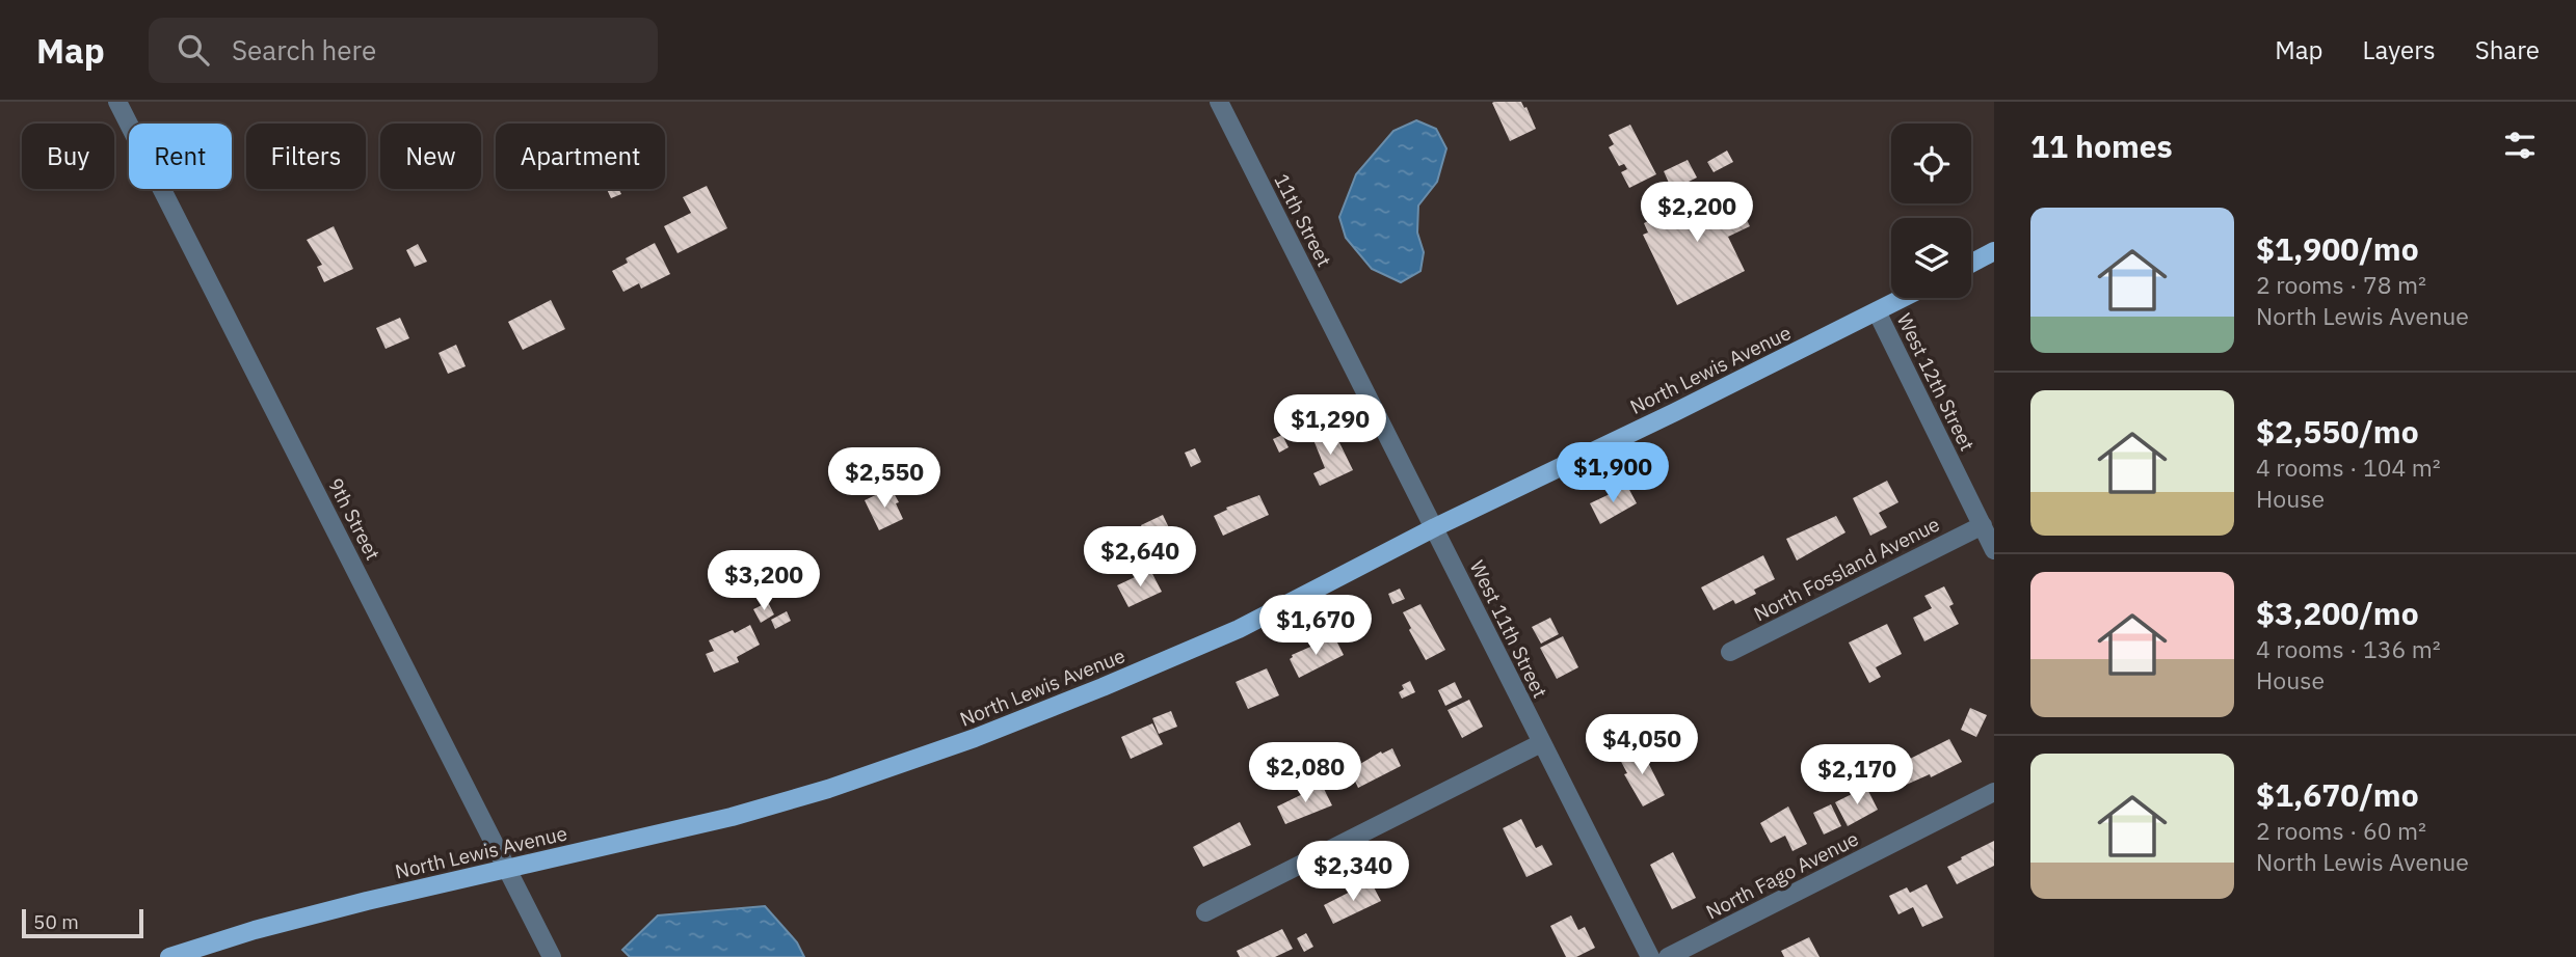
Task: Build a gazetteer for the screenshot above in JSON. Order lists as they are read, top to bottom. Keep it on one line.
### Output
{"streets":{"main road":["North Lewis Avenue"],"street":["11th Street","West 12th Street","9th Street","North Fossland Avenue","West 11th Street","North Fago Avenue"]},"crossings":[["11th Street","West 11th Street"],["North Lewis Avenue","West 12th Street"],["North Lewis Avenue","9th Street"],["North Lewis Avenue","West 11th Street"],["West 12th Street","North Fossland Avenue"]],"scale_bar":"50 m","page":{"header":"Map","search":"Search here","nav":["Map","Layers","Share"],"heading":"11 homes","chip":["Buy","Rent","Filters","New","Apartment"],"price":["$2,200","$1,290","$1,900","$2,550","$2,640","$3,200","$1,670","$4,050","$2,080","$2,170","$2,340"],"list":[{"name":"$1,900/mo","note":"2 rooms · 78 m² · North Lewis Avenue"},{"name":"$2,550/mo","note":"4 rooms · 104 m² · House"},{"name":"$3,200/mo","note":"4 rooms · 136 m² · House"},{"name":"$1,670/mo","note":"2 rooms · 60 m² · North Lewis Avenue"}],"scale":"50 m"}}
